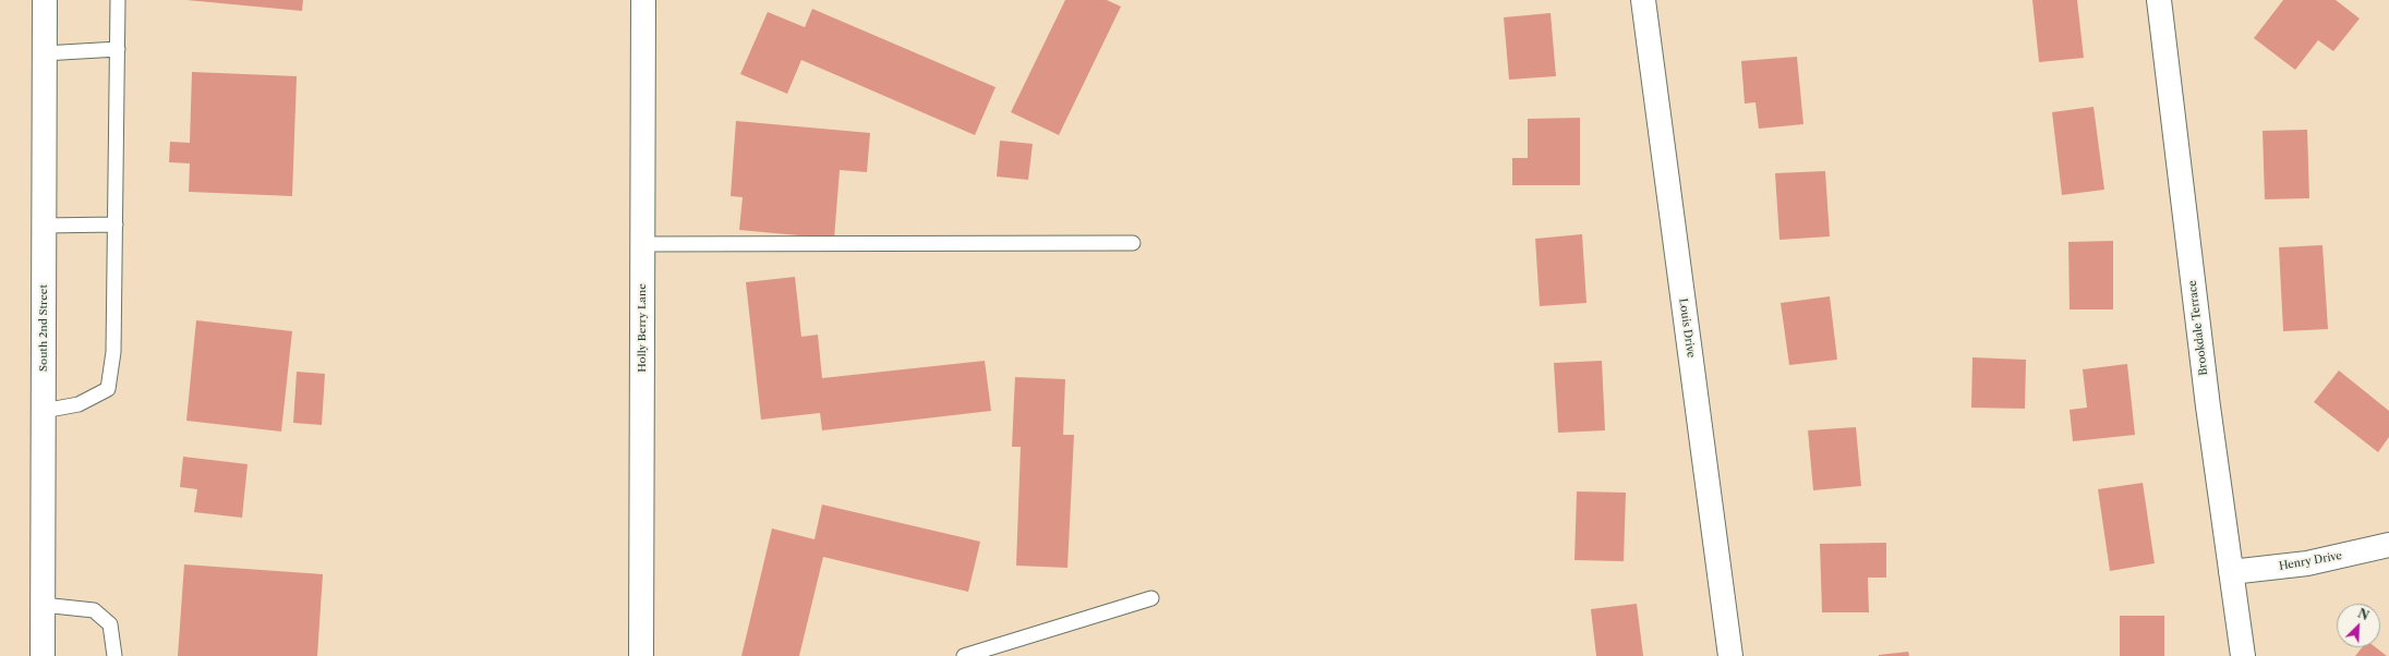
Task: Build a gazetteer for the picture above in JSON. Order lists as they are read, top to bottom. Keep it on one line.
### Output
{"streets":{"street":["South 2nd Street","Holly Berry Lane","Louis Drive","Brookdale Terrace","Henry Drive"]},"crossings":[["Brookdale Terrace","Henry Drive"]],"north":"top right"}
